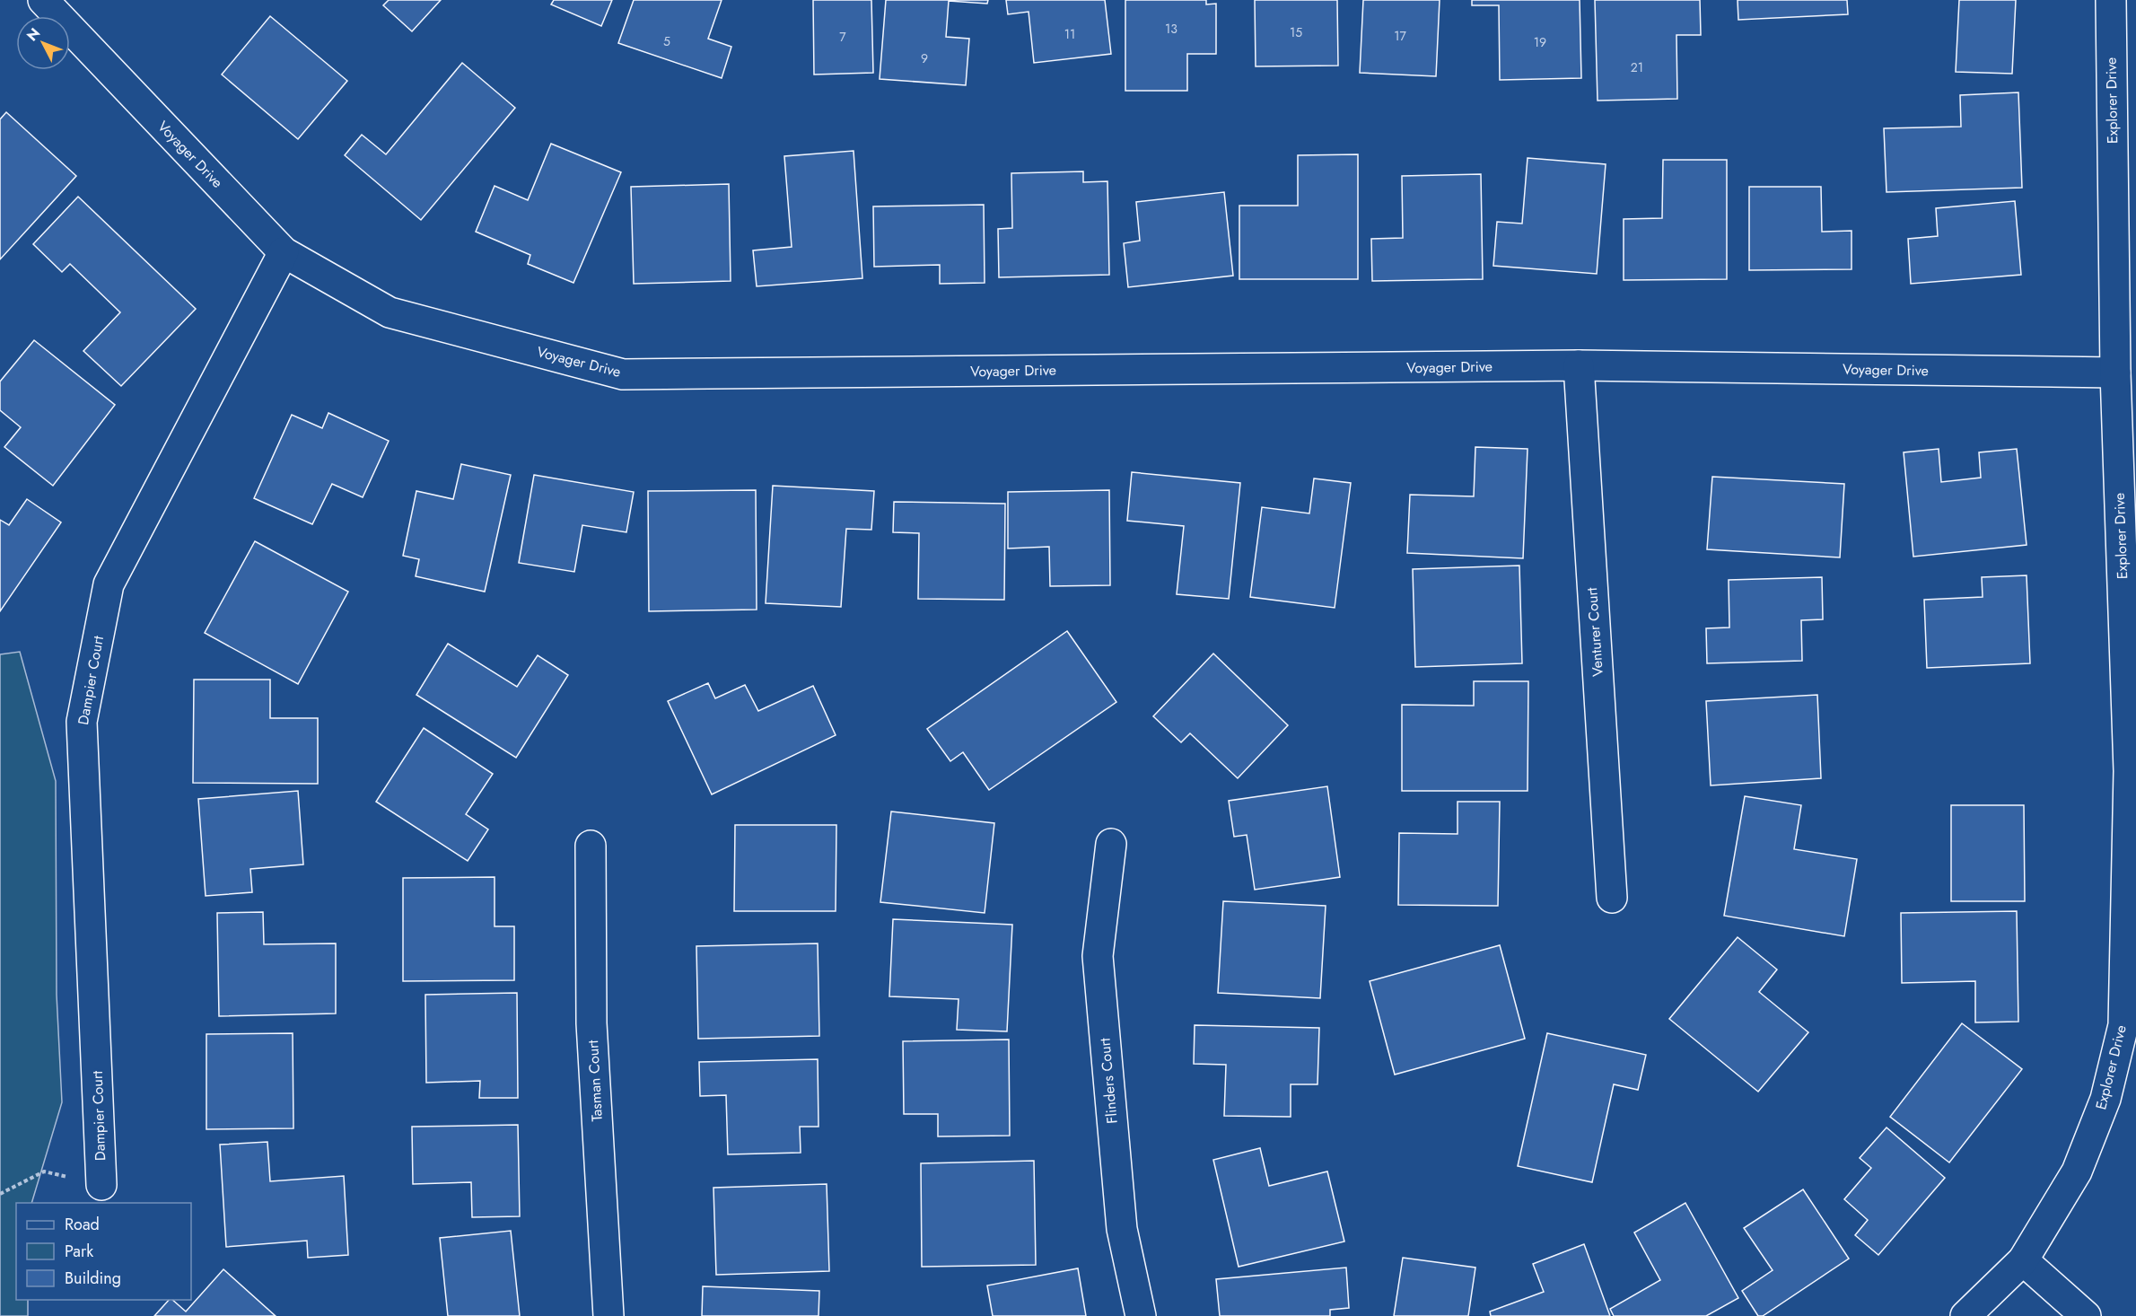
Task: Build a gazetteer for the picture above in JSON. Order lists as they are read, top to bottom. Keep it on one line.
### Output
{"streets":{"street":["Explorer Drive","Voyager Drive","Venturer Court","Dampier Court","Tasman Court","Flinders Court"]},"crossings":[["Explorer Drive","Voyager Drive"],["Voyager Drive","Venturer Court"],["Voyager Drive","Dampier Court"]],"house_numbers":["13","15","11","17","7","5","19","9","21"],"legend":["Road","Park","Building"],"north":"top left"}
